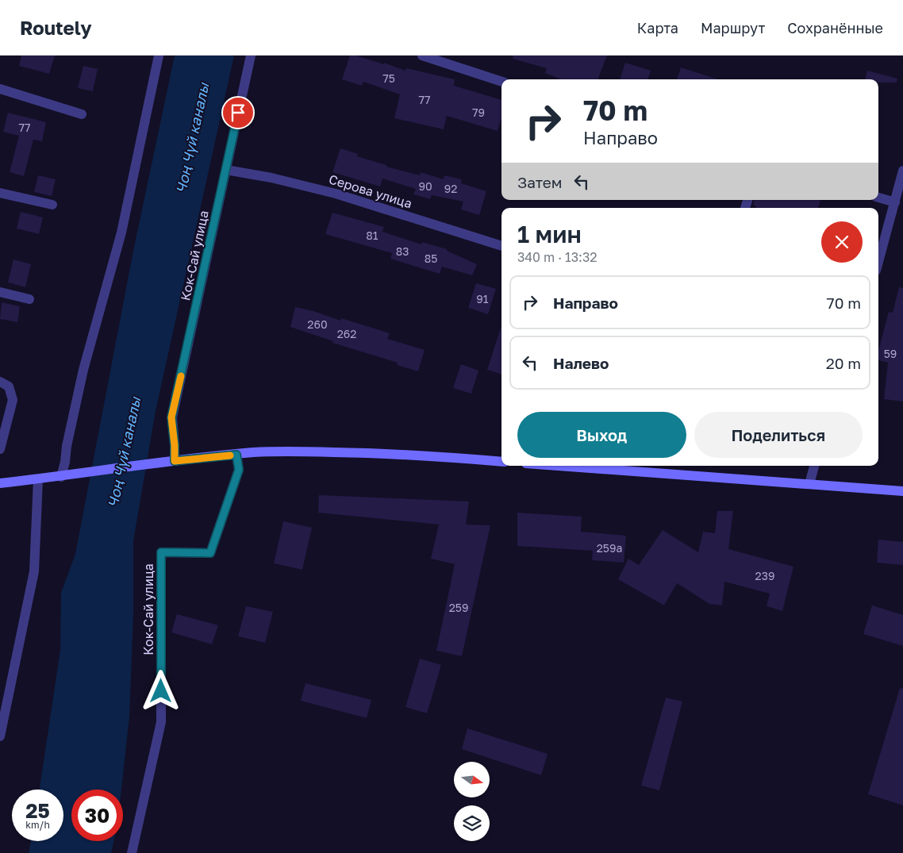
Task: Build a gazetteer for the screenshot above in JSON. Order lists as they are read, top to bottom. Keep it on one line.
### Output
{"streets":{"street":["Серова улица","Кок-Сай улица"]},"crossings":[["Серова улица","Кок-Сай улица"]],"water":["Чоң Чүй каналы"],"house_numbers":["75","77","79","77","90","92","81","83","85","91","260","262","59","259а","239","259"],"north":"right","page":{"header":"Routely","nav":["Карта","Маршрут","Сохранённые"],"turn":["70 m","Направо"],"then":"Затем","heading":["1 мин","340 m · 13:32"],"list":[{"name":"Направо","value":"70 m"},{"name":"Налево","value":"20 m"}],"buttons":["Выход","Поделиться"],"speed":"25 km/h","limit":"30"}}
